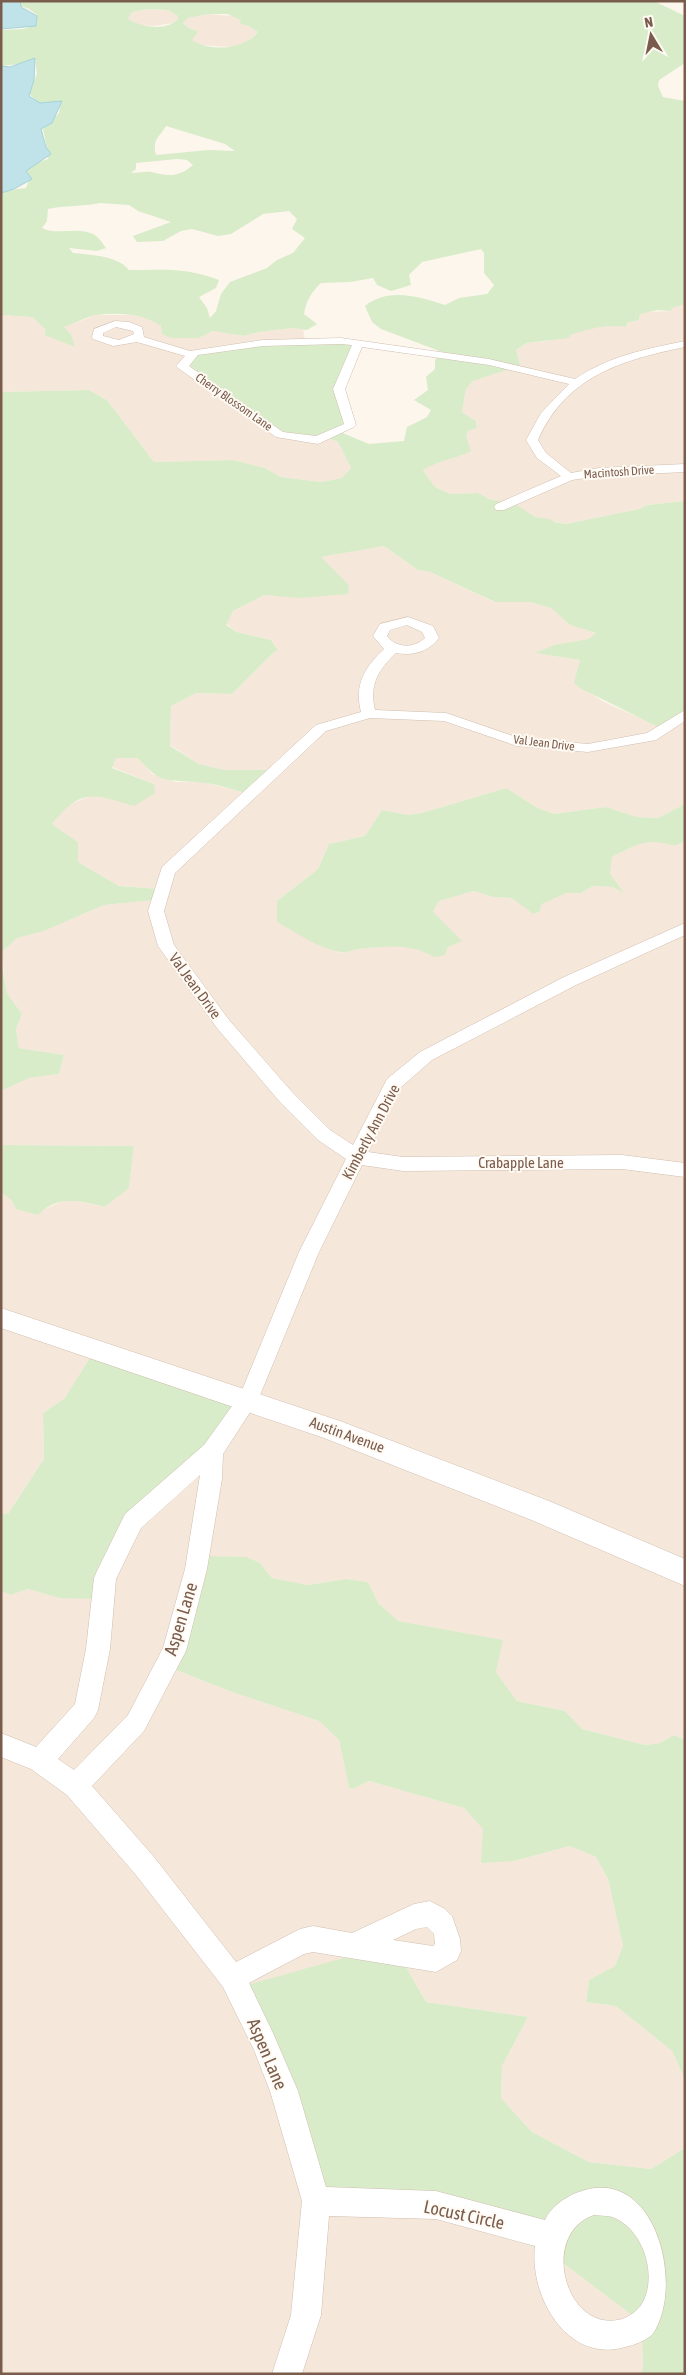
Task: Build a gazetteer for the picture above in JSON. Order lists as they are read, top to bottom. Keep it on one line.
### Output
{"streets":{"street":["Cherry Blossom Lane","Macintosh Drive","Val Jean Drive","Kimberly Ann Drive","Crabapple Lane","Austin Avenue","Aspen Lane","Locust Circle"]},"crossings":[["Val Jean Drive","Kimberly Ann Drive"],["Val Jean Drive","Crabapple Lane"],["Kimberly Ann Drive","Crabapple Lane"],["Kimberly Ann Drive","Austin Avenue"],["Aspen Lane","Locust Circle"]],"north":"top"}
